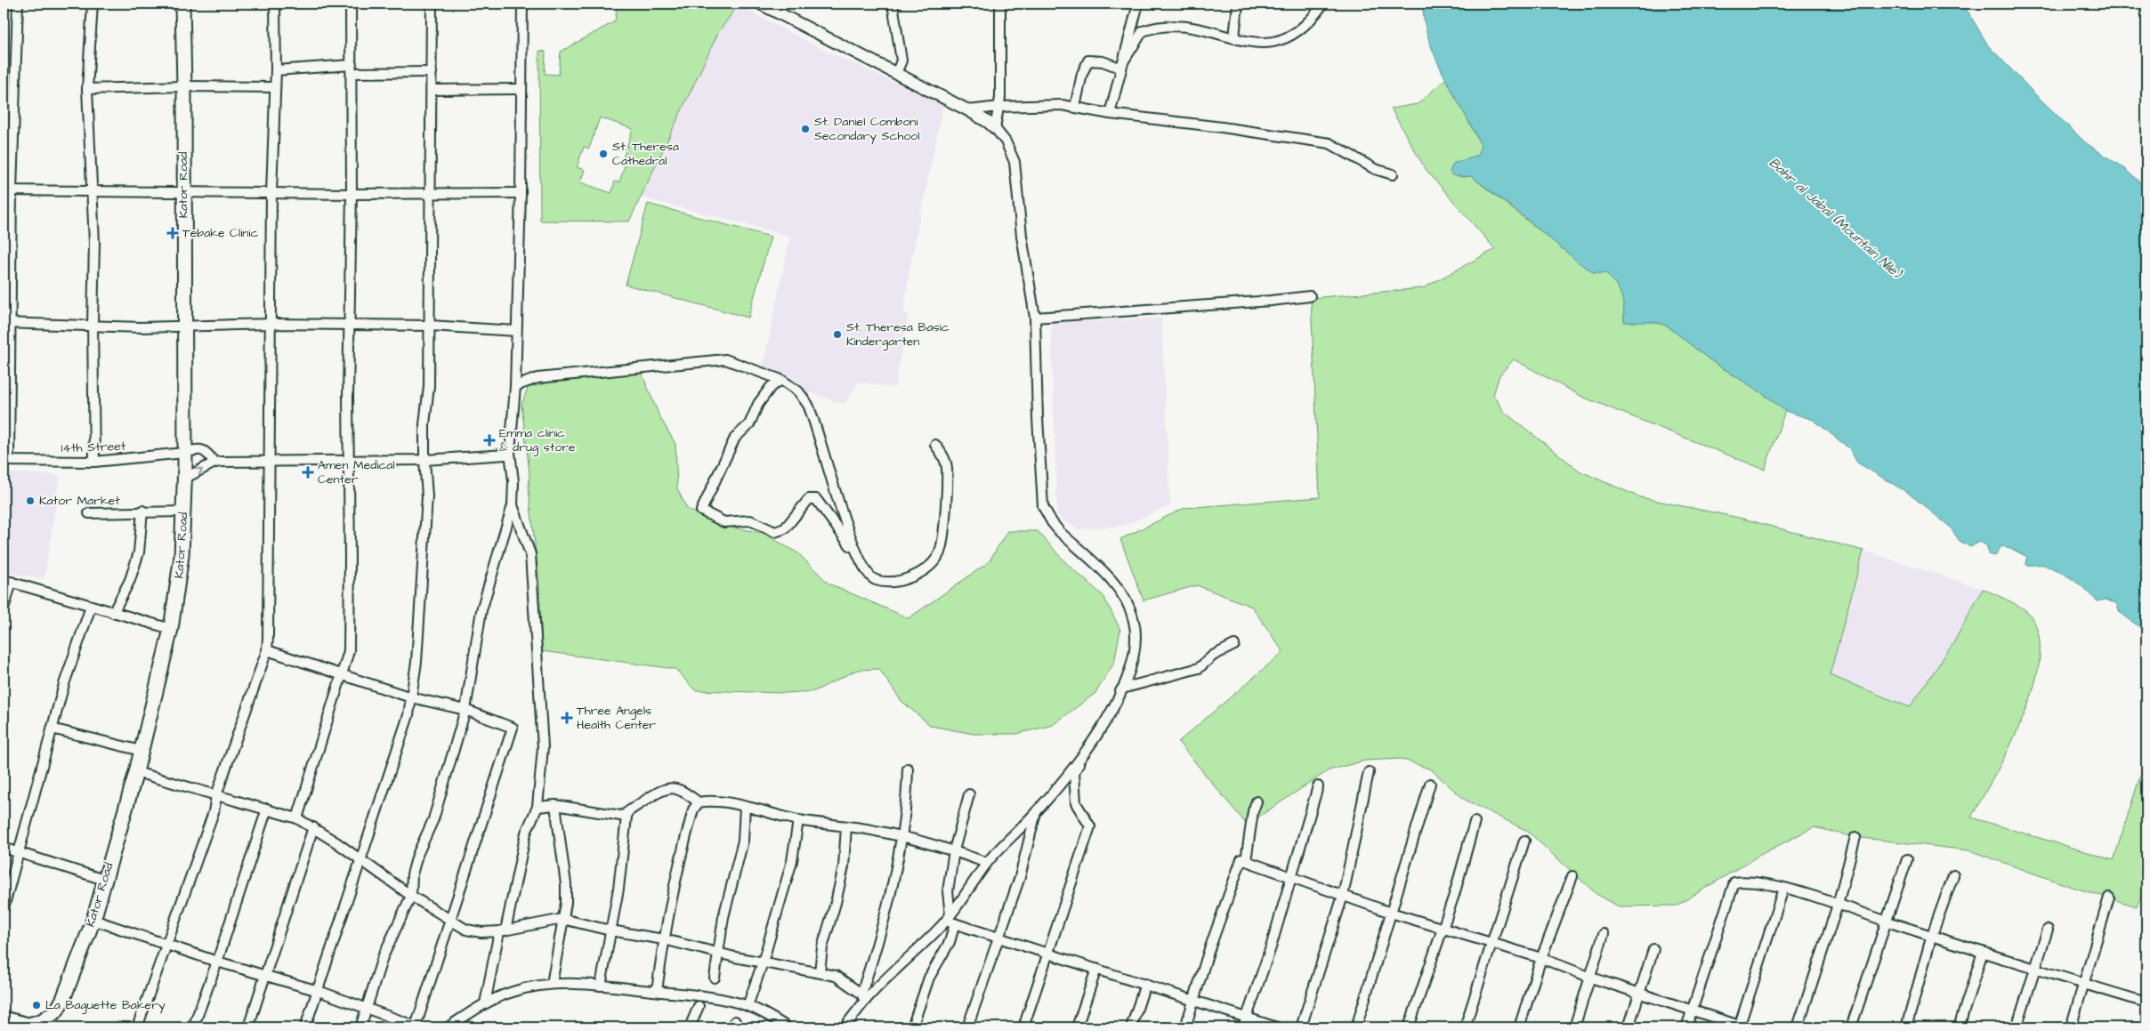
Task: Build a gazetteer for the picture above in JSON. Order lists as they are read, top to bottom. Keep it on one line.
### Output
{"streets":{"main road":["Kator Road"],"street":["14th Street"]},"crossings":[["Kator Road","14th Street"]],"water":["Bahr al Jabal (Mountain Nile)"],"places":{"other":["St. Daniel Comboni Secondary School","St. Theresa Cathedral","St. Theresa Basic Kindergarten","Kator Market","La Baguette Bakery"],"health":["Tebake Clinic","Emma clinic & drug store","Amen Medical Center","Three Angels Health Center"]}}
